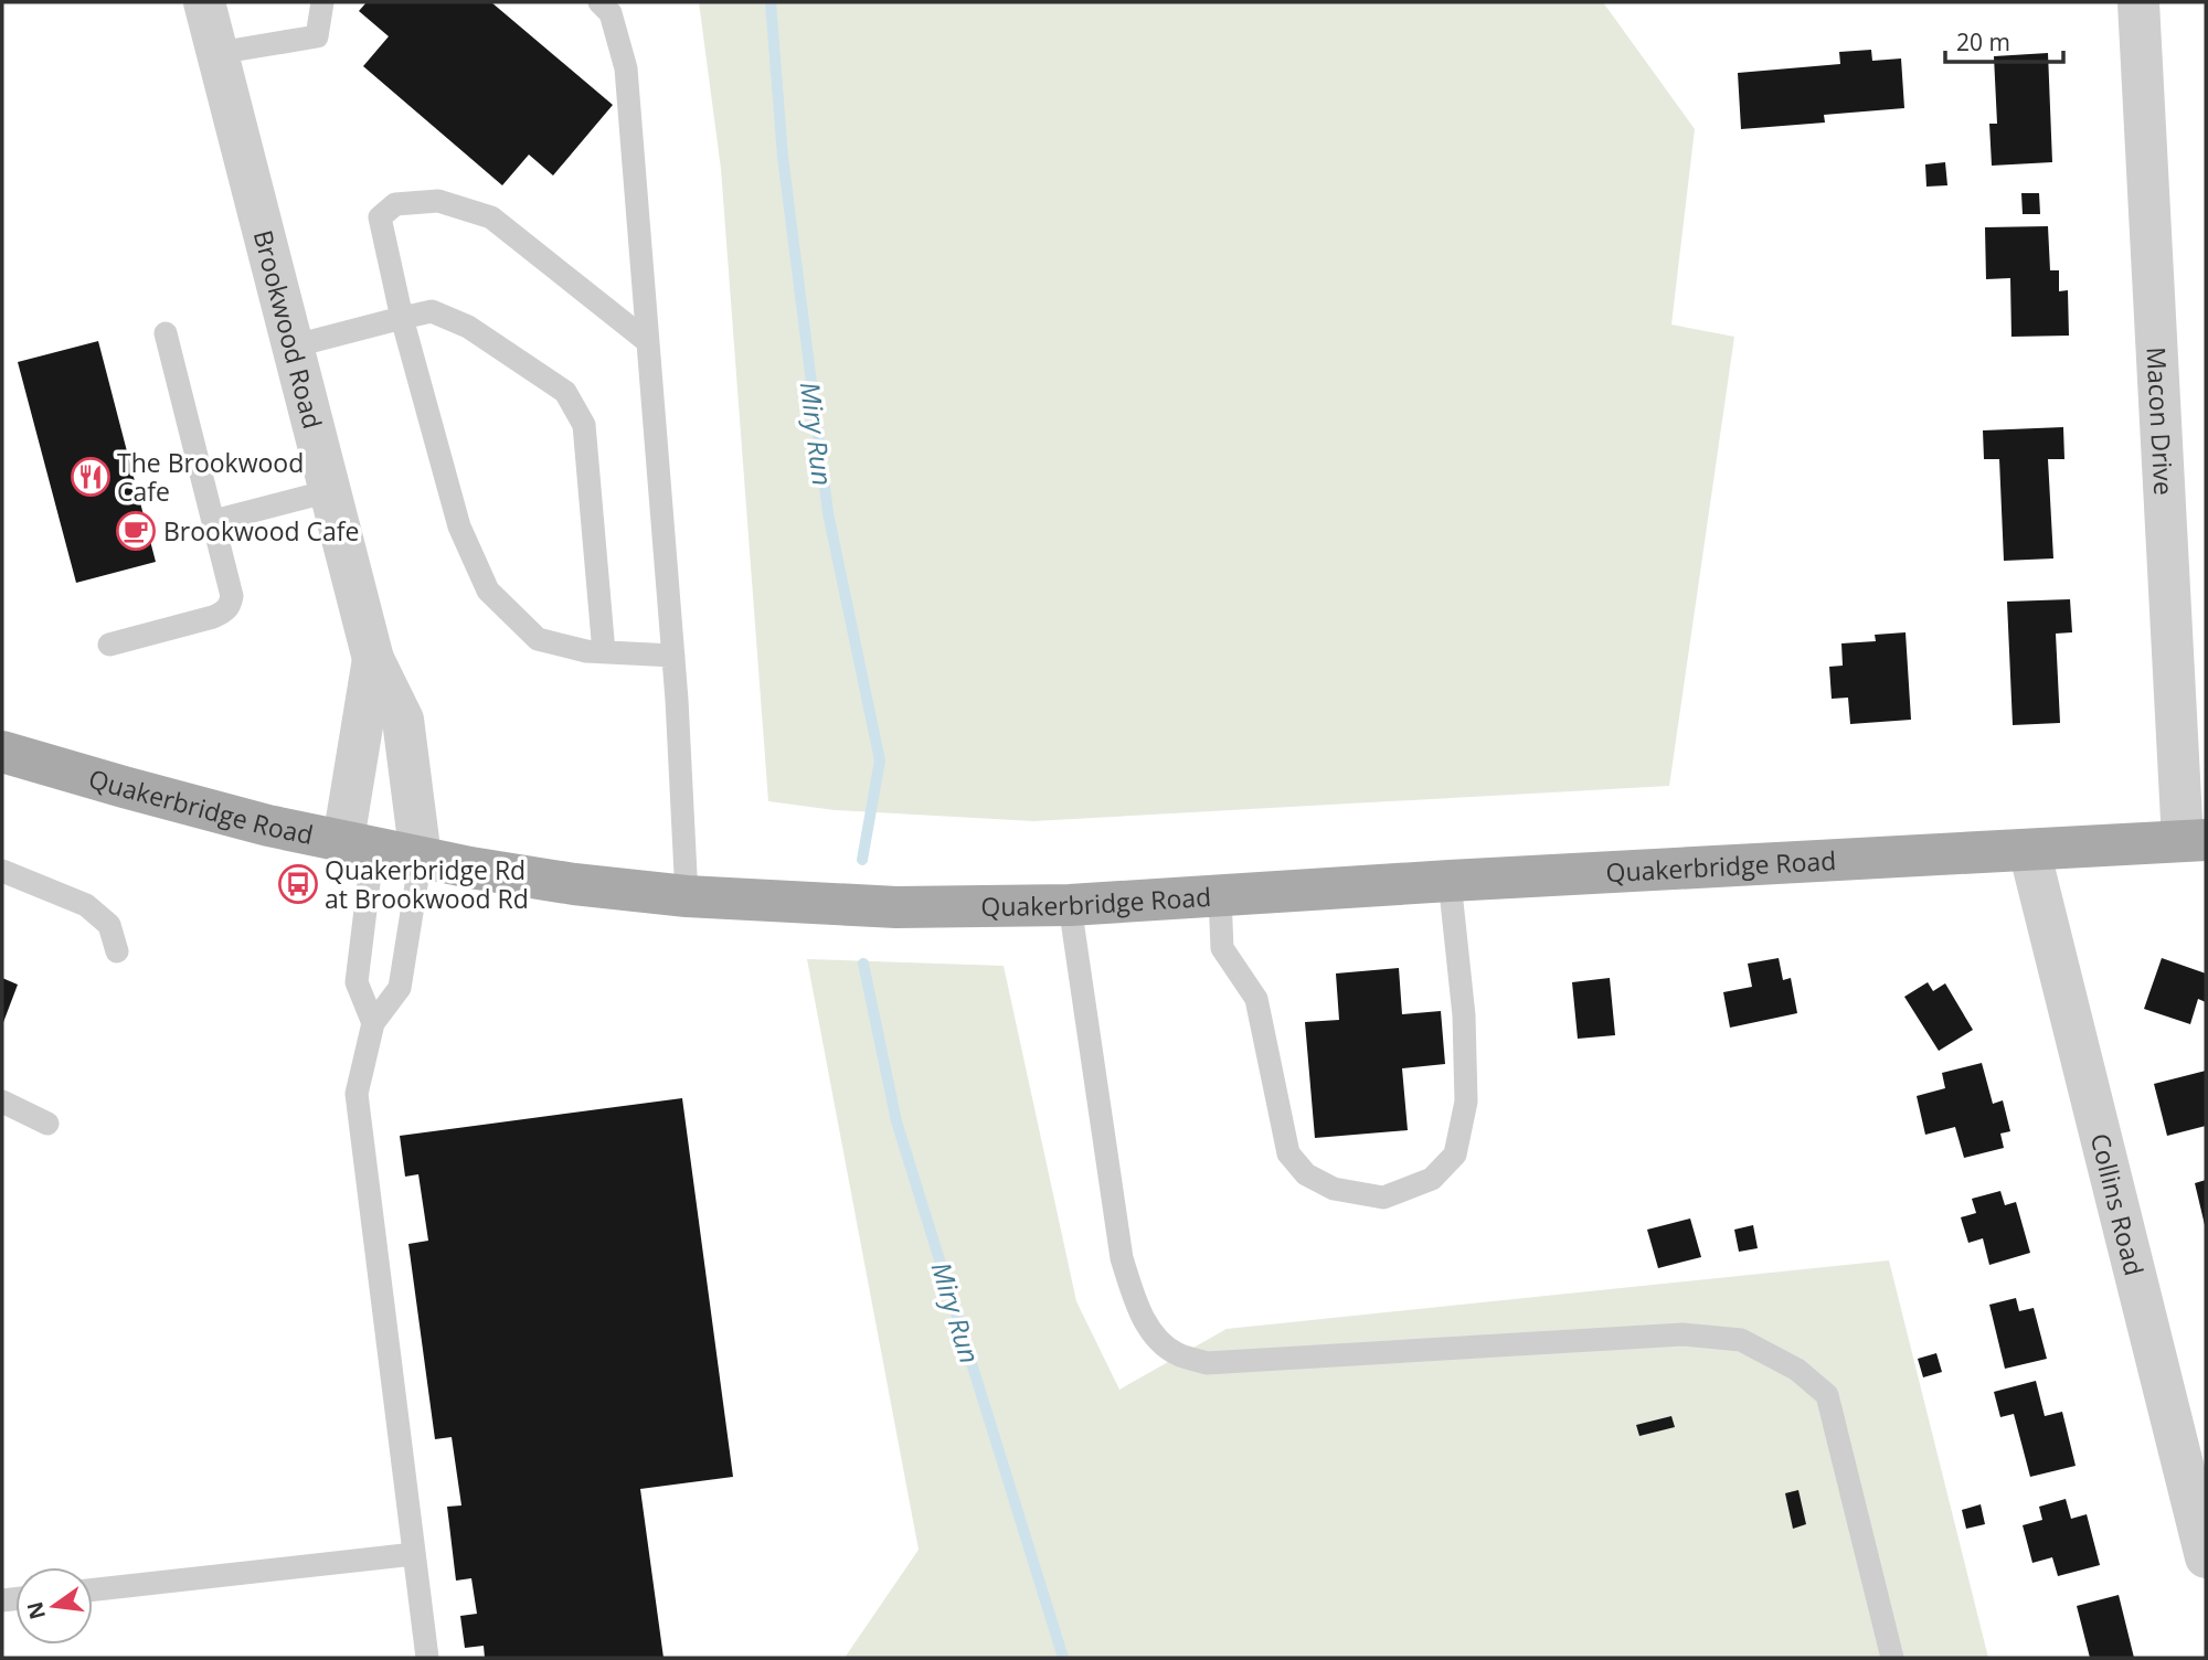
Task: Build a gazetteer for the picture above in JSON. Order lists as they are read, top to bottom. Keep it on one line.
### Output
{"streets":{"main road":["Quakerbridge Road"],"street":["Brookwood Road","Macon Drive","Collins Road"]},"crossings":[["Brookwood Road","Quakerbridge Road"],["Macon Drive","Quakerbridge Road"],["Quakerbridge Road","Collins Road"]],"water":["Miry Run"],"places":{"restaurant":["The Brookwood Cafe"],"cafe":["Brookwood Cafe"],"bus stop":["Quakerbridge Rd at Brookwood Rd"]},"scale_bar":"20 m","north":"left"}
